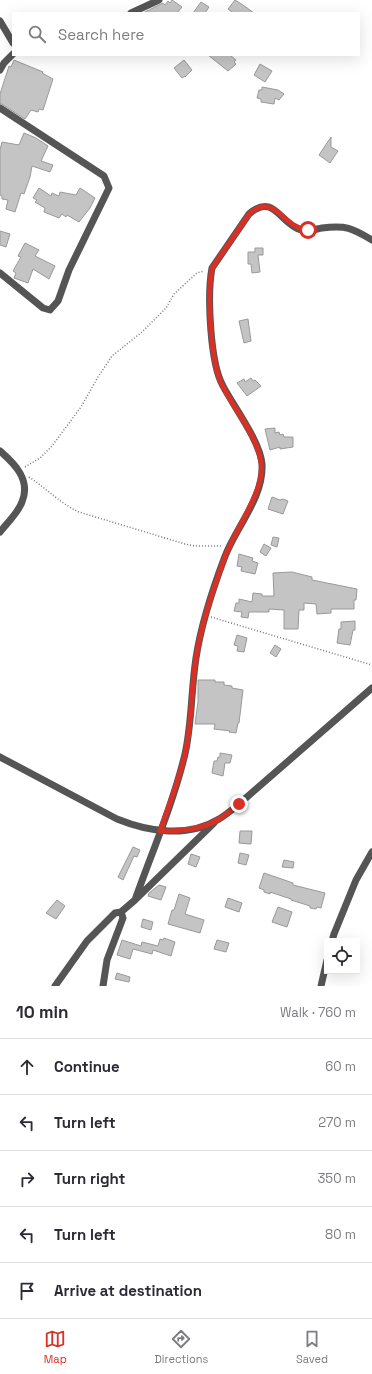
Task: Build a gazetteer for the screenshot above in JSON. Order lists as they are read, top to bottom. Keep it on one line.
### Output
{"page":{"search":"Search here","heading":["10 min","Walk · 760 m"],"list":[["Continue","60 m"],["Turn left","270 m"],["Turn right","350 m"],["Turn left","80 m"],"Arrive at destination"],"nav":["Map","Directions","Saved"]}}
